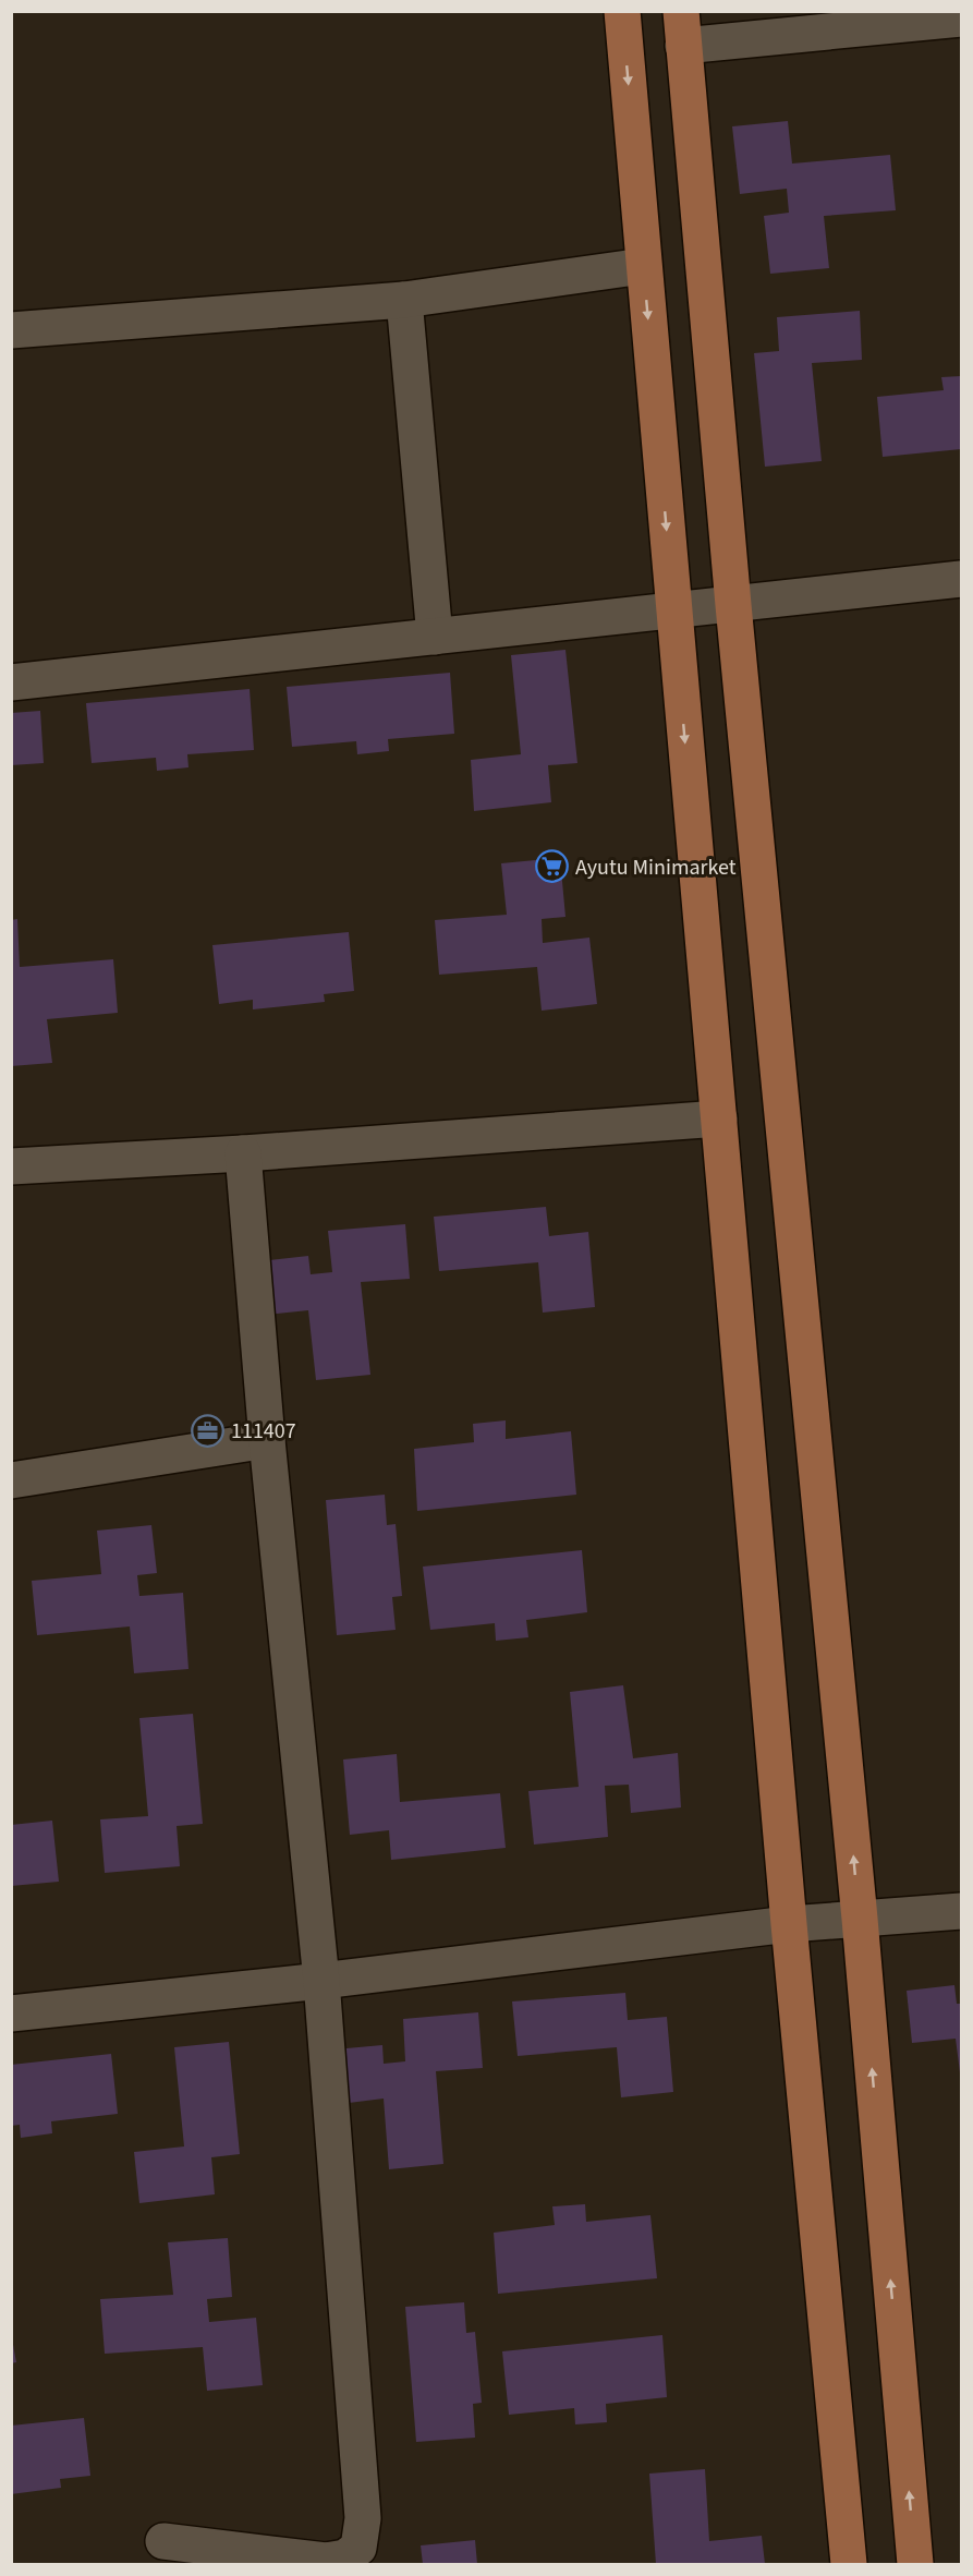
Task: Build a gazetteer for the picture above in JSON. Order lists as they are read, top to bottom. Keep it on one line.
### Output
{"places":{"supermarket":["Ayutu Minimarket"],"office":["111407"]}}
